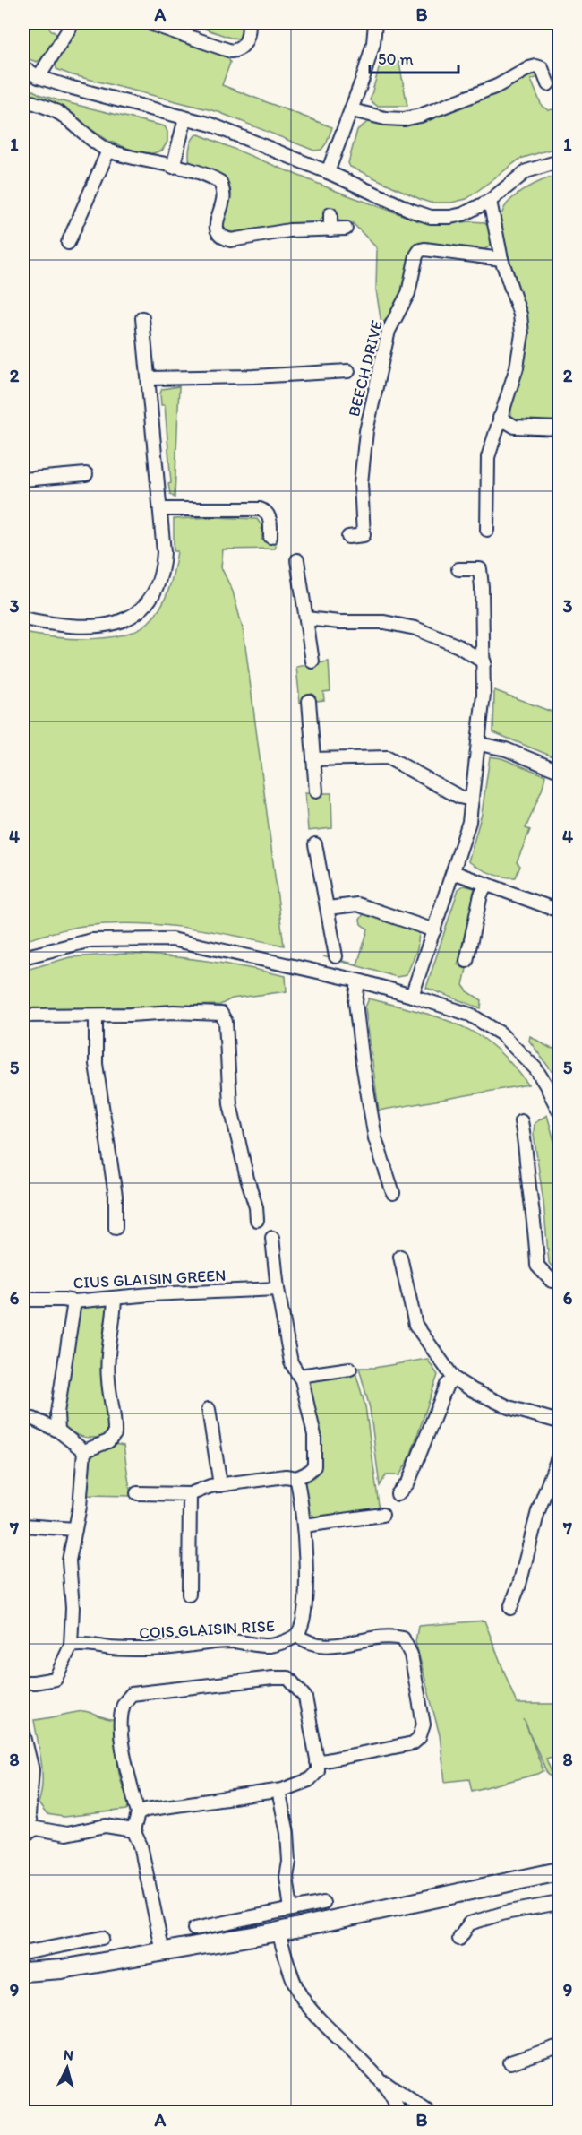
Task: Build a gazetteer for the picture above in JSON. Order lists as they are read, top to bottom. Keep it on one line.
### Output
{"streets":{"street":["BEECH DRIVE","CIUS GLAISIN GREEN","COIS GLAISIN RISE"]},"scale_bar":"50 m","north":"top","grid":{"columns":["A","B"],"rows":["1","2","3","4","5","6","7","8","9"]}}
